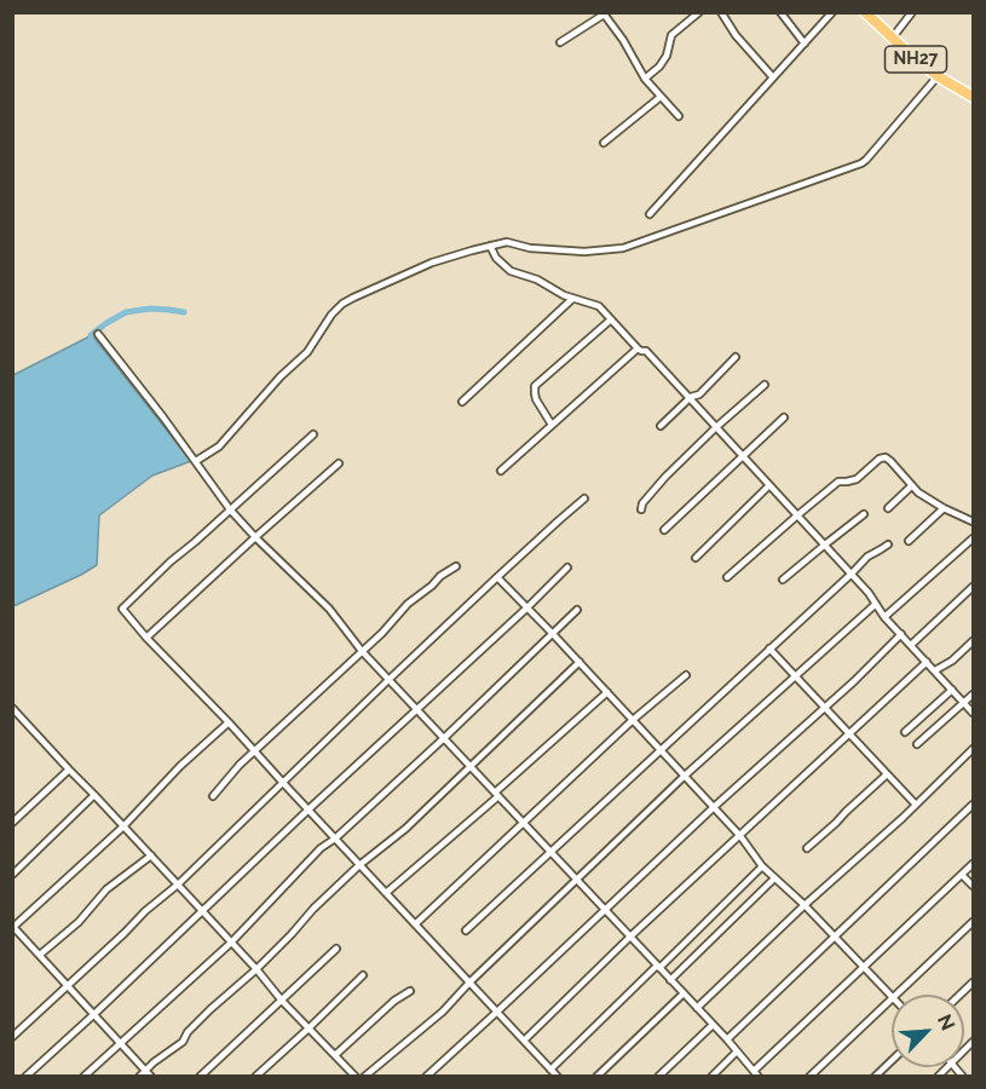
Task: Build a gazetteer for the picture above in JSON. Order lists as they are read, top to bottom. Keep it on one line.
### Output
{"streets":{"highway":["NH27"]},"north":"top right"}
